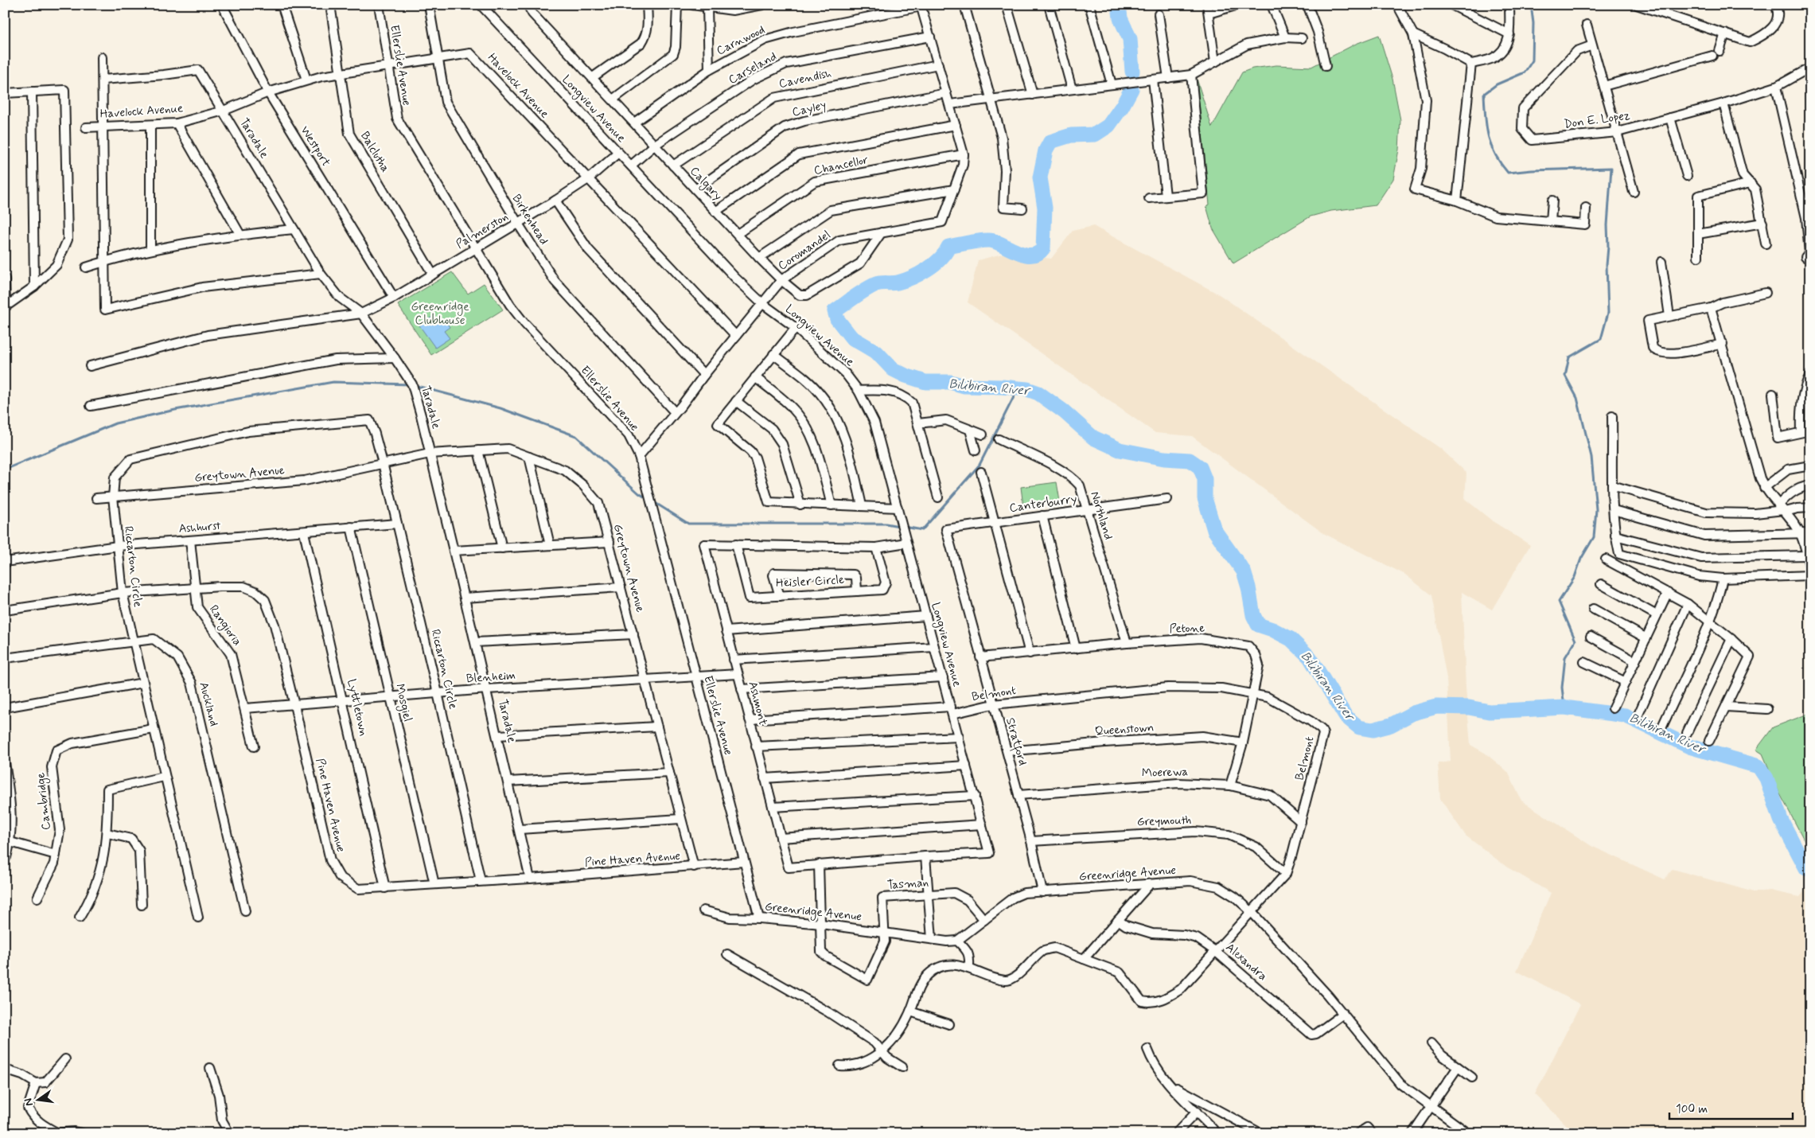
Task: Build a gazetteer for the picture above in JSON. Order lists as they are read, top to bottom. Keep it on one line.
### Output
{"streets":{"street":["Carnwood","Ellerslie Avenue","Carseland","Cavendish","Havelock Avenue","Longview Avenue","Cayley","Don E. Lopez","Taradale","Westport","Balclutha","Chancellor","Calgary","Birkenhead","Palmerston","Coromandel","Greytown Avenue","Canterburry","Northland","Ashhurst","Riccarton Circle","Heisler Circle","Rangioria","Petone","Blenheim","Belmont","Mosgiel","Ashmont","Auckland","Lyttletown","Queenstown","Stratford","Moerewa","Cambridge","Pine Haven Avenue","Greymouth","Greenridge Avenue","Tasman","Alexandra"]},"crossings":[["Carnwood","Calgary"],["Carnwood","Coromandel"],["Ellerslie Avenue","Havelock Avenue"],["Ellerslie Avenue","Palmerston"],["Ellerslie Avenue","Coromandel"],["Ellerslie Avenue","Blenheim"],["Ellerslie Avenue","Pine Haven Avenue"],["Ellerslie Avenue","Greenridge Avenue"],["Carseland","Longview Avenue"],["Carseland","Calgary"],["Carseland","Coromandel"],["Cavendish","Calgary"],["Cavendish","Coromandel"],["Havelock Avenue","Taradale"],["Havelock Avenue","Westport"],["Havelock Avenue","Balclutha"],["Havelock Avenue","Birkenhead"],["Havelock Avenue","Palmerston"],["Havelock Avenue","Coromandel"],["Longview Avenue","Palmerston"],["Longview Avenue","Coromandel"],["Longview Avenue","Belmont"],["Cayley","Calgary"],["Cayley","Coromandel"],["Taradale","Palmerston"],["Taradale","Greytown Avenue"],["Taradale","Blenheim"],["Taradale","Pine Haven Avenue"],["Westport","Palmerston"],["Balclutha","Palmerston"],["Chancellor","Calgary"],["Chancellor","Coromandel"],["Calgary","Coromandel"],["Birkenhead","Palmerston"],["Birkenhead","Coromandel"],["Greytown Avenue","Riccarton Circle"],["Greytown Avenue","Blenheim"],["Greytown Avenue","Pine Haven Avenue"],["Canterburry","Northland"],["Canterburry","Stratford"],["Northland","Petone"],["Ashhurst","Riccarton Circle"],["Ashhurst","Rangioria"],["Ashhurst","Mosgiel"],["Ashhurst","Lyttletown"],["Riccarton Circle","Blenheim"],["Riccarton Circle","Auckland"],["Riccarton Circle","Cambridge"],["Riccarton Circle","Pine Haven Avenue"],["Heisler Circle","Ashmont"],["Rangioria","Blenheim"],["Rangioria","Pine Haven Avenue"],["Petone","Belmont"],["Petone","Queenstown"],["Petone","Stratford"],["Petone","Moerewa"],["Blenheim","Mosgiel"],["Blenheim","Ashmont"],["Blenheim","Lyttletown"],["Blenheim","Pine Haven Avenue"],["Belmont","Ashmont"],["Belmont","Stratford"],["Belmont","Moerewa"],["Belmont","Greymouth"],["Belmont","Greenridge Avenue"],["Belmont","Alexandra"],["Mosgiel","Pine Haven Avenue"],["Ashmont","Tasman"],["Lyttletown","Pine Haven Avenue"],["Queenstown","Stratford"],["Stratford","Moerewa"],["Stratford","Greymouth"],["Stratford","Greenridge Avenue"],["Greenridge Avenue","Tasman"],["Greenridge Avenue","Alexandra"]],"water":["Bilibiran River"],"parks":["Greenridge Clubhouse"],"scale_bar":"100 m","north":"left"}
